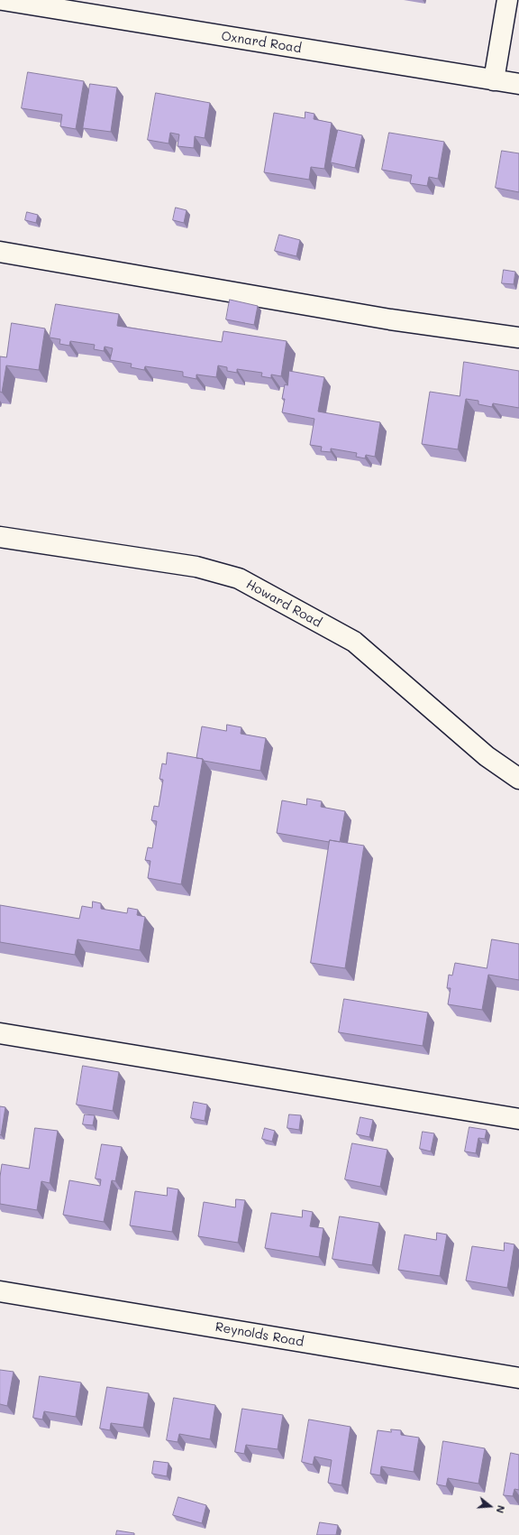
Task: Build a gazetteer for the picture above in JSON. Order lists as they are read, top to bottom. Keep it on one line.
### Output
{"streets":{"street":["Oxnard Road","Howard Road","Reynolds Road"]},"north":"right"}
